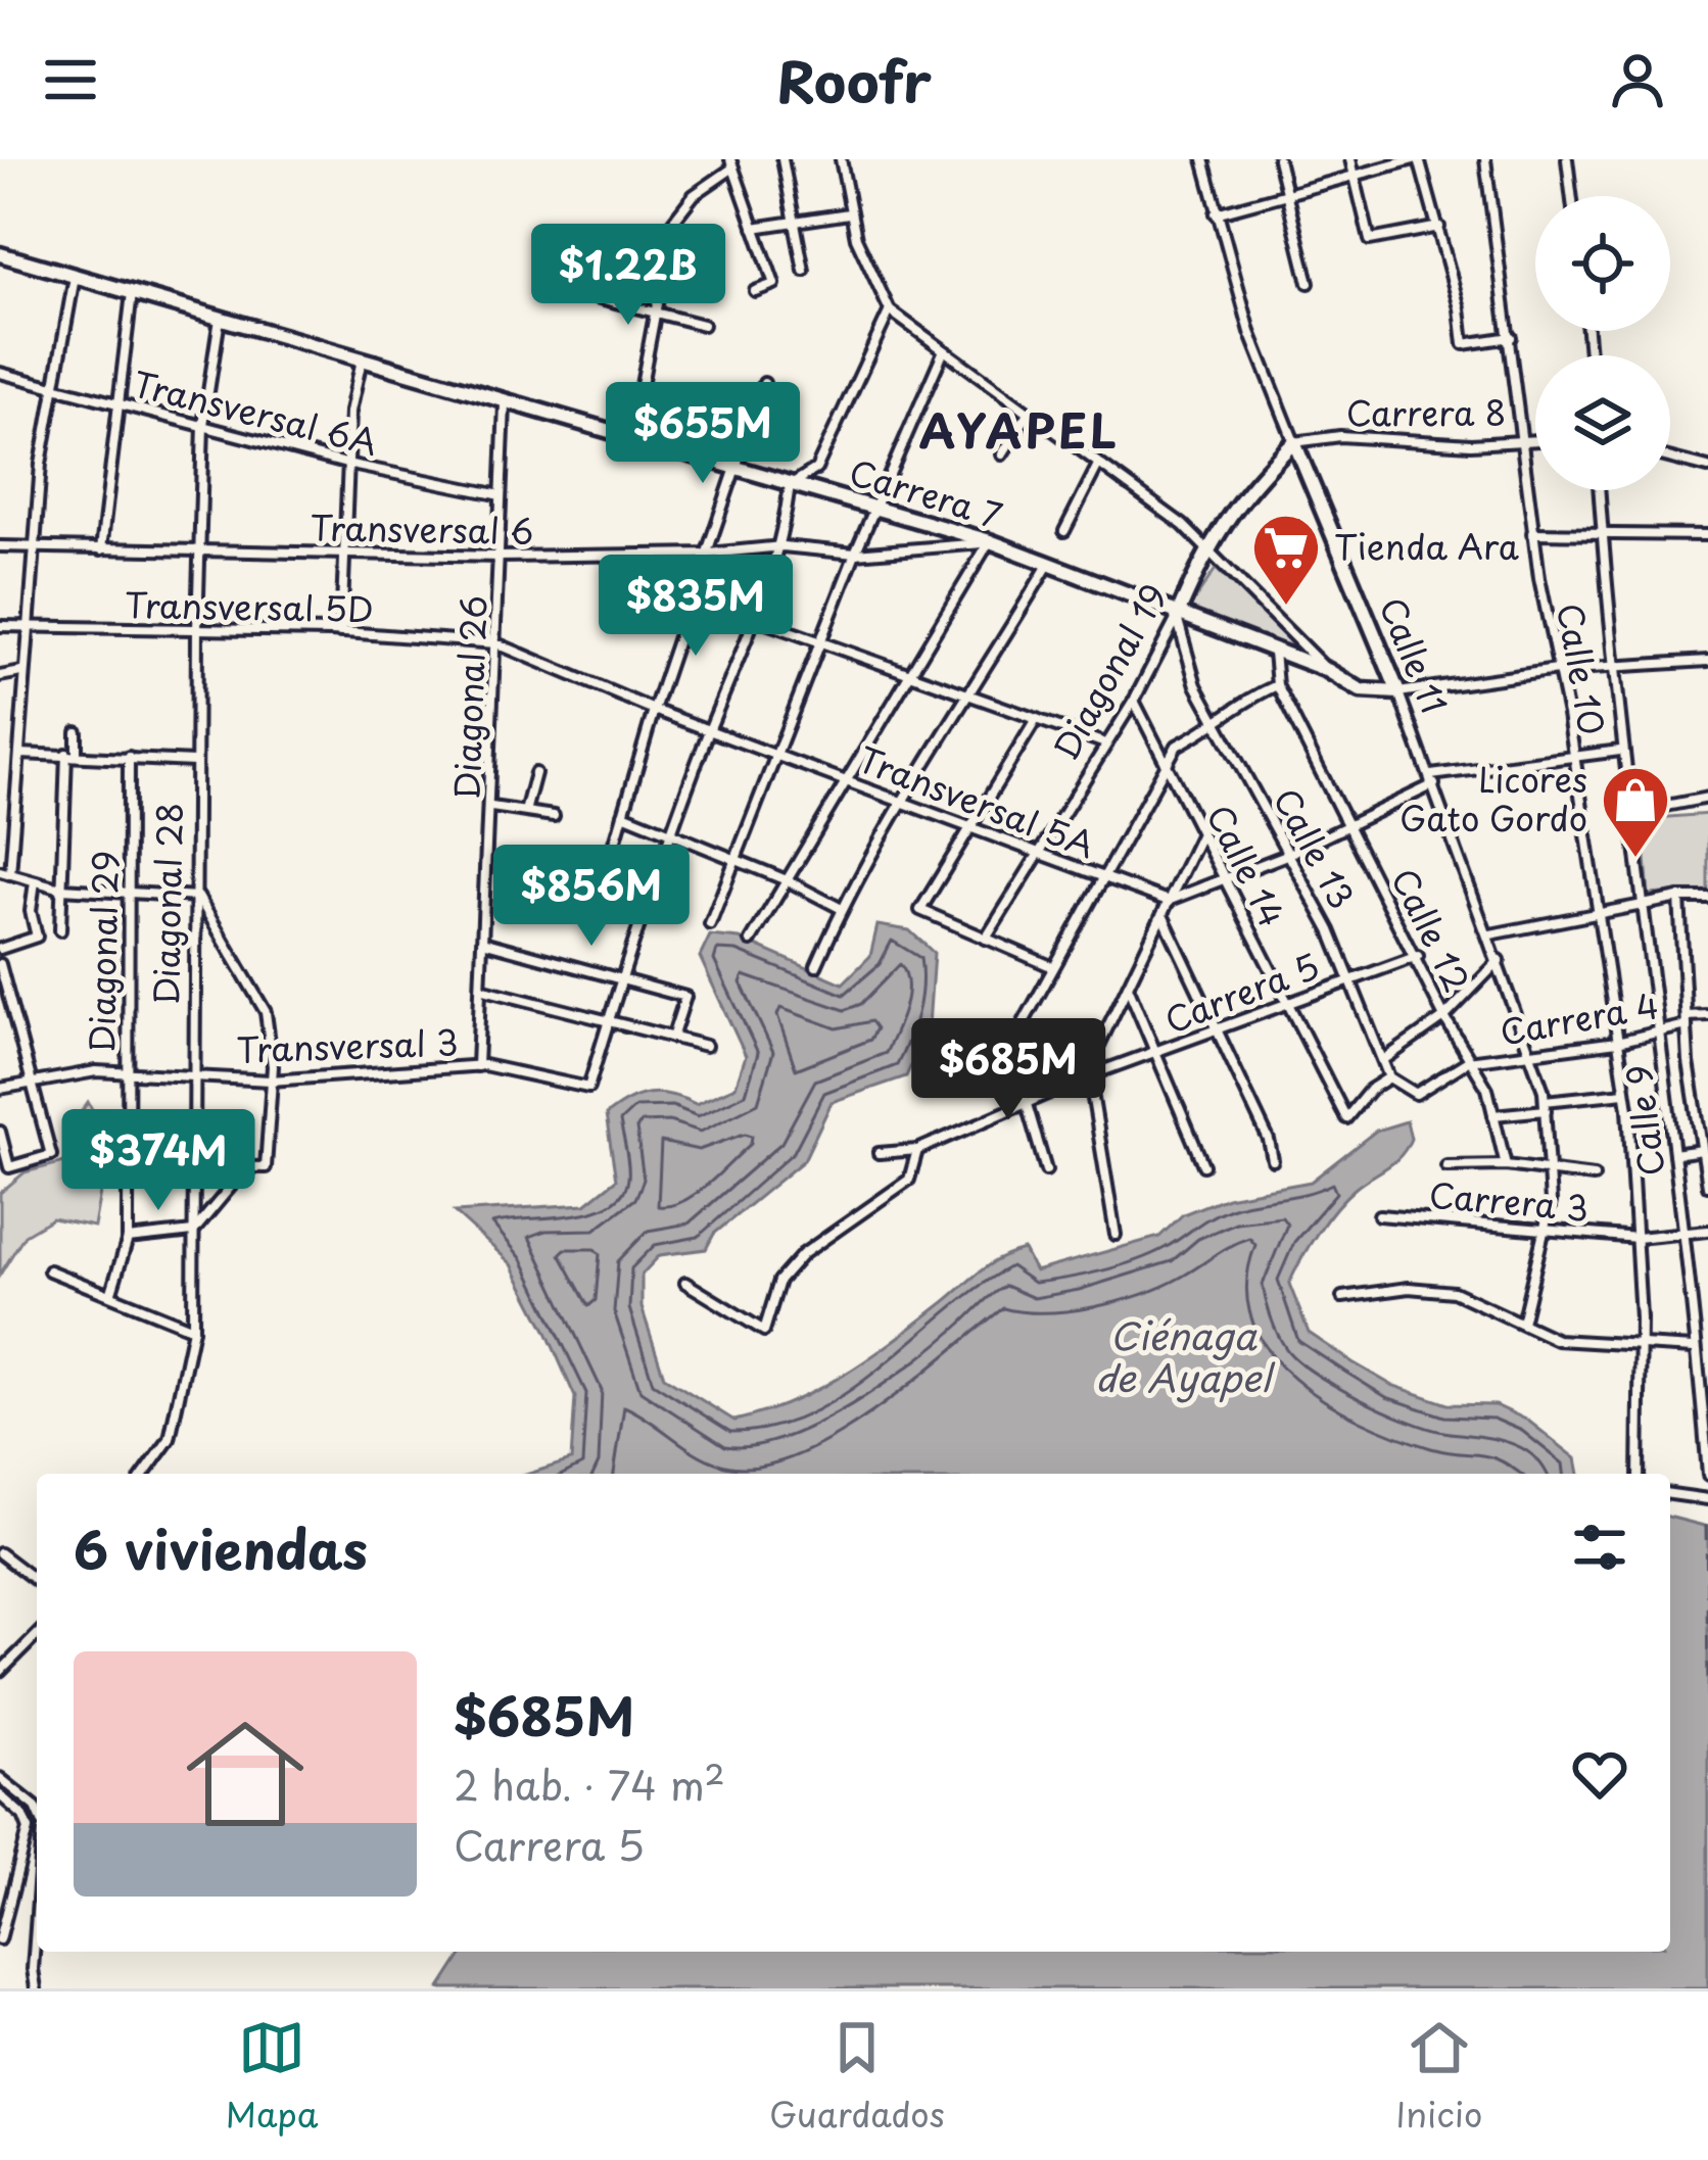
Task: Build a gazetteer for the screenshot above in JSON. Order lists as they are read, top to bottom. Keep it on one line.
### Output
{"streets":{"main road":["Carrera 7","Calle 11","Diagonal 19"],"street":["Transversal 6A","Carrera 8","Transversal 6","Transversal 5D","Calle 10","Diagonal 26","Transversal 5A","Calle 13","Calle 14","Diagonal 28","Calle 12","Diagonal 29","Carrera 5","Carrera 4","Transversal 3","Calle 9","Carrera 3"]},"crossings":[["Transversal 6A","Diagonal 26"],["Transversal 6A","Diagonal 28"],["Carrera 8","Calle 11"],["Carrera 8","Calle 10"],["Carrera 8","Diagonal 19"],["Carrera 7","Transversal 6"],["Carrera 7","Calle 11"],["Carrera 7","Diagonal 19"],["Carrera 7","Diagonal 26"],["Carrera 7","Calle 13"],["Carrera 7","Diagonal 28"],["Carrera 7","Calle 12"],["Transversal 6","Diagonal 26"],["Transversal 6","Diagonal 28"],["Transversal 5D","Diagonal 26"],["Transversal 5D","Transversal 5A"],["Transversal 5D","Diagonal 28"],["Calle 11","Diagonal 19"],["Calle 11","Carrera 4"],["Calle 11","Carrera 3"],["Calle 10","Carrera 4"],["Calle 10","Carrera 3"],["Diagonal 19","Transversal 5A"],["Diagonal 19","Calle 13"],["Diagonal 19","Calle 14"],["Diagonal 26","Transversal 5A"],["Diagonal 26","Transversal 3"],["Calle 13","Calle 14"],["Calle 13","Carrera 5"],["Calle 13","Carrera 4"],["Calle 14","Carrera 5"],["Calle 14","Carrera 4"],["Diagonal 28","Transversal 3"],["Calle 12","Carrera 5"],["Calle 12","Carrera 4"],["Diagonal 29","Transversal 3"],["Carrera 4","Calle 9"],["Calle 9","Carrera 3"]],"districts":["AYAPEL"],"water":["Ciénaga de Ayapel"],"places":{"supermarket":["Tienda Ara"],"shop":["Licores Gato Gordo"]},"page":{"header":"Roofr","price":["$1.22B","$655M","$835M","$856M","$685M","$374M"],"heading":"6 viviendas","list":[{"name":"$685M","note":"2 hab. · 74 m² · Carrera 5"}],"tabs":["Mapa","Guardados","Inicio"]}}
